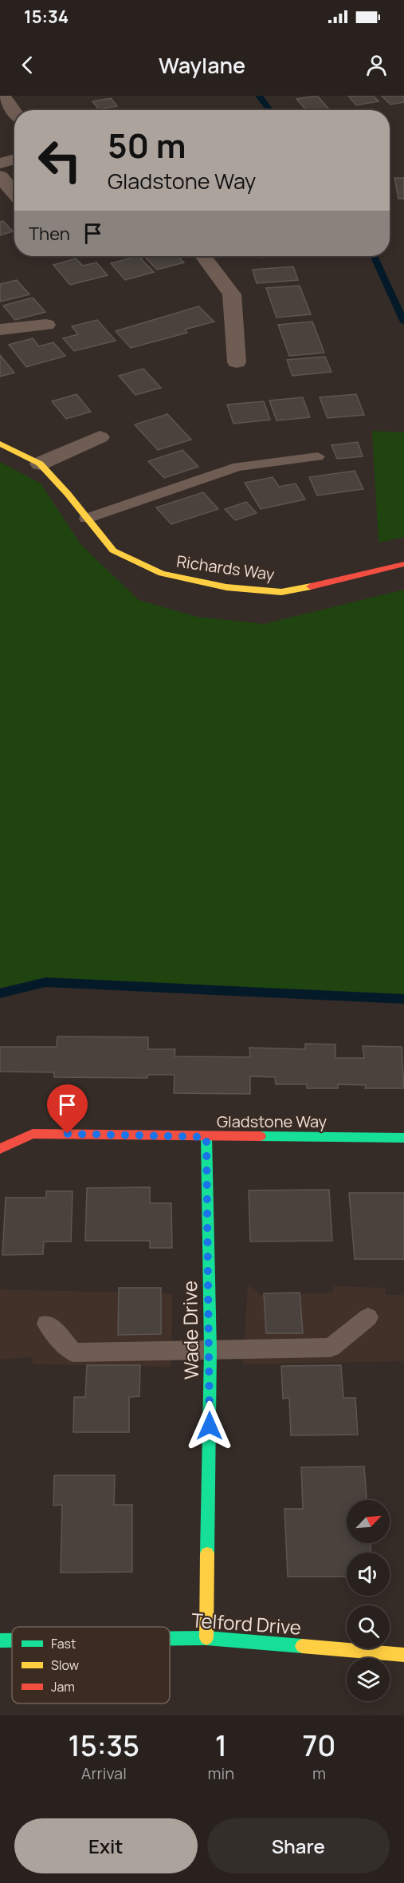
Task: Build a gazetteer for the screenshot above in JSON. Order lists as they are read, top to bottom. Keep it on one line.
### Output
{"streets":{"street":["Richards Way","Gladstone Way","Wade Drive","Telford Drive"]},"crossings":[["Gladstone Way","Wade Drive"],["Wade Drive","Telford Drive"]],"legend":["Fast","Slow","Jam"],"north":"top right","page":{"status":"15:34","header":"Waylane","turn":["50 m","Gladstone Way"],"then":"Then","eta":["15:35","Arrival","1","min","70","m"],"buttons":["Exit","Share"]}}
